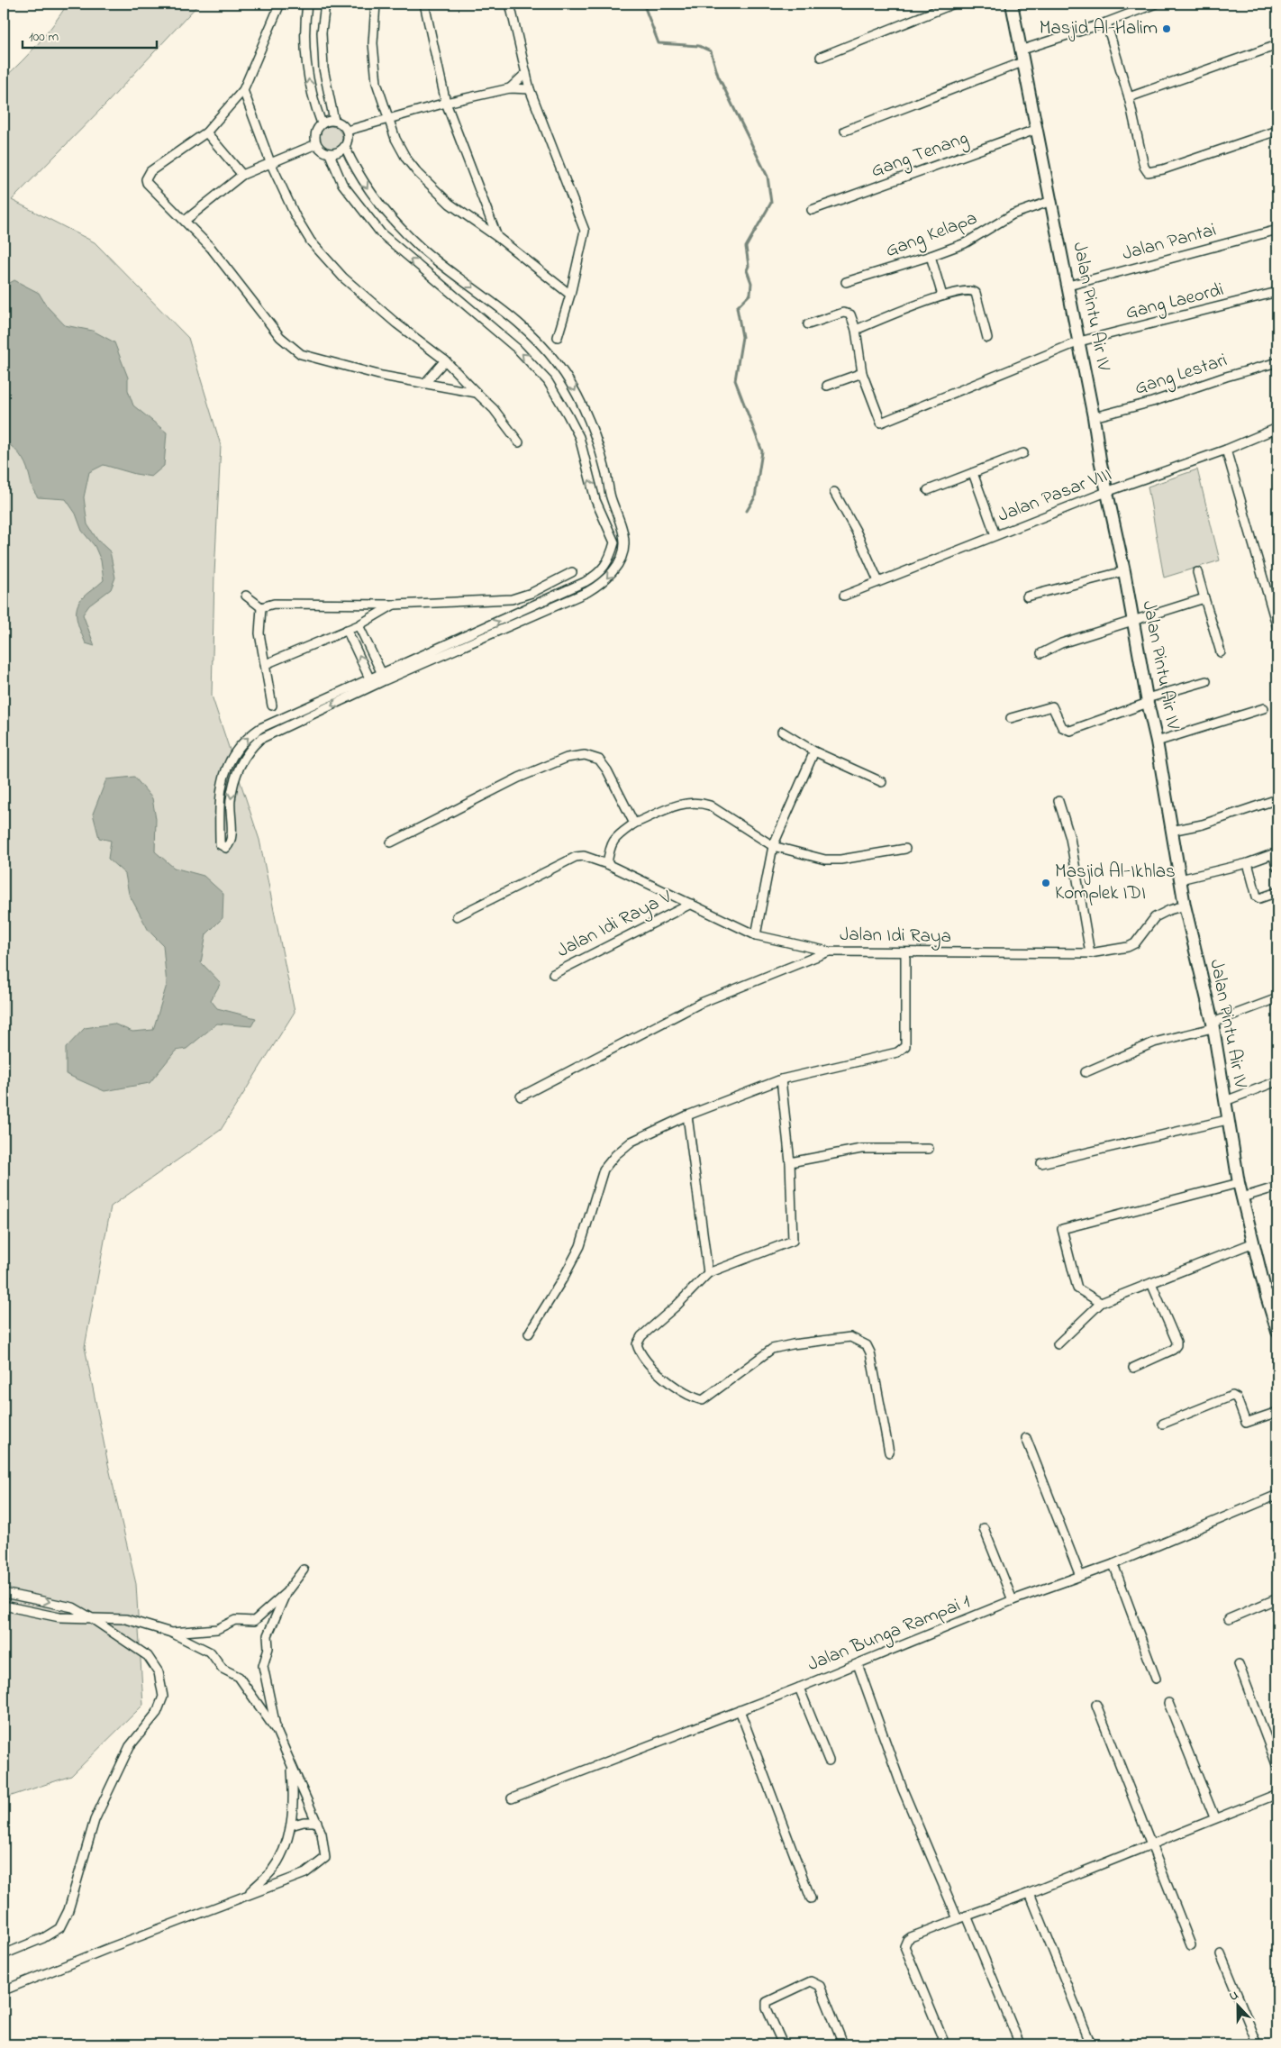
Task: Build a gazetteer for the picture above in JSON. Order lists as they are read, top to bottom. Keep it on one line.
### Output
{"streets":{"main road":["Jalan Pintu Air IV"],"street":["Gang Tenang","Gang Kelapa","Jalan Pantai","Gang Laeordi","Gang Lestari","Jalan Pasar VIII","Jalan Idi Raya V","Jalan Idi Raya","Jalan Bunga Rampai 1"]},"crossings":[["Gang Tenang","Jalan Pintu Air IV"],["Gang Kelapa","Jalan Pintu Air IV"],["Jalan Pantai","Jalan Pintu Air IV"],["Gang Laeordi","Jalan Pintu Air IV"],["Jalan Pintu Air IV","Gang Lestari"],["Jalan Pintu Air IV","Jalan Pasar VIII"],["Jalan Pintu Air IV","Jalan Idi Raya"],["Jalan Idi Raya V","Jalan Idi Raya"]],"places":["Masjid Al-Halim","Masjid Al-Ikhlas Komplek IDI"],"scale_bar":"100 m","north":"top"}
